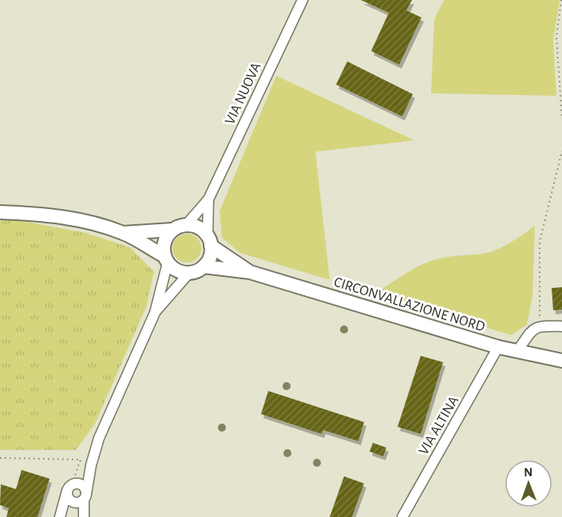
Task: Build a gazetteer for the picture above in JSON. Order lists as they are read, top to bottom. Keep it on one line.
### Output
{"streets":{"street":["VIA NUOVA","CIRCONVALLAZIONE NORD","VIA ALTINA"]},"crossings":[["VIA NUOVA","CIRCONVALLAZIONE NORD"],["CIRCONVALLAZIONE NORD","VIA ALTINA"]],"north":"top"}
